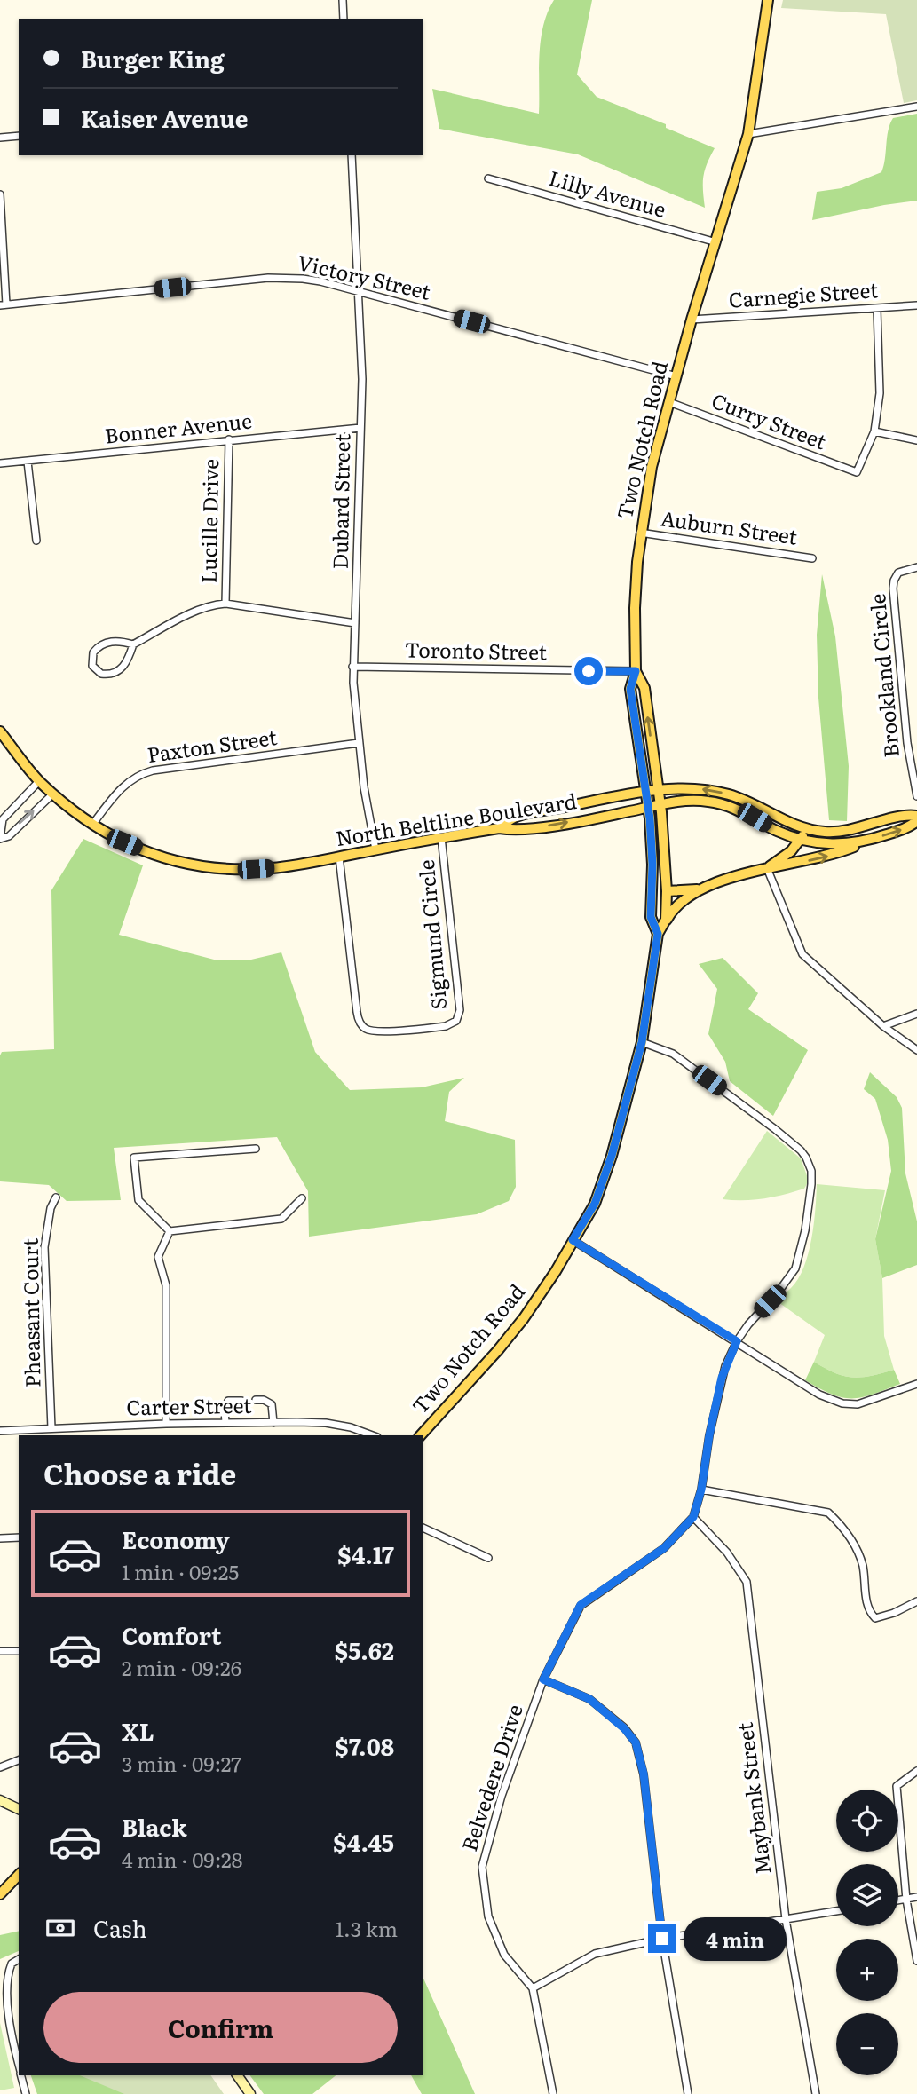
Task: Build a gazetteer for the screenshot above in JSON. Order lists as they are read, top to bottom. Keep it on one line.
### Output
{"streets":{"main road":["Two Notch Road","North Beltline Boulevard"],"street":["Lilly Avenue","Victory Street","Carnegie Street","Curry Street","Bonner Avenue","Dubard Street","Lucille Drive","Auburn Street","Toronto Street","Brookland Circle","Paxton Street","Sigmund Circle","Pheasant Court","Carter Street","Belvedere Drive","Maybank Street"]},"crossings":[["Lilly Avenue","Two Notch Road"],["Victory Street","Two Notch Road"],["Victory Street","Dubard Street"],["Carnegie Street","Two Notch Road"],["Curry Street","Two Notch Road"],["Bonner Avenue","Dubard Street"],["Bonner Avenue","Lucille Drive"],["Two Notch Road","Auburn Street"],["Two Notch Road","Toronto Street"],["Two Notch Road","North Beltline Boulevard"],["Two Notch Road","Belvedere Drive"],["Dubard Street","Toronto Street"],["Dubard Street","Paxton Street"],["Dubard Street","North Beltline Boulevard"],["Paxton Street","North Beltline Boulevard"],["North Beltline Boulevard","Sigmund Circle"],["Pheasant Court","Carter Street"],["Belvedere Drive","Maybank Street"]],"page":{"banner":["Burger King","Kaiser Avenue"],"heading":"Choose a ride","list":[{"name":"Economy","note":"1 min · 09:25","value":"$4.17"},{"name":"Comfort","note":"2 min · 09:26","value":"$5.62"},{"name":"XL","note":"3 min · 09:27","value":"$7.08"},{"name":"Black","note":"4 min · 09:28","value":"$4.45"}],"map_buttons":["+","−"],"pay":["Cash","1.3 km"],"bubble":"4 min","buttons":"Confirm"}}
